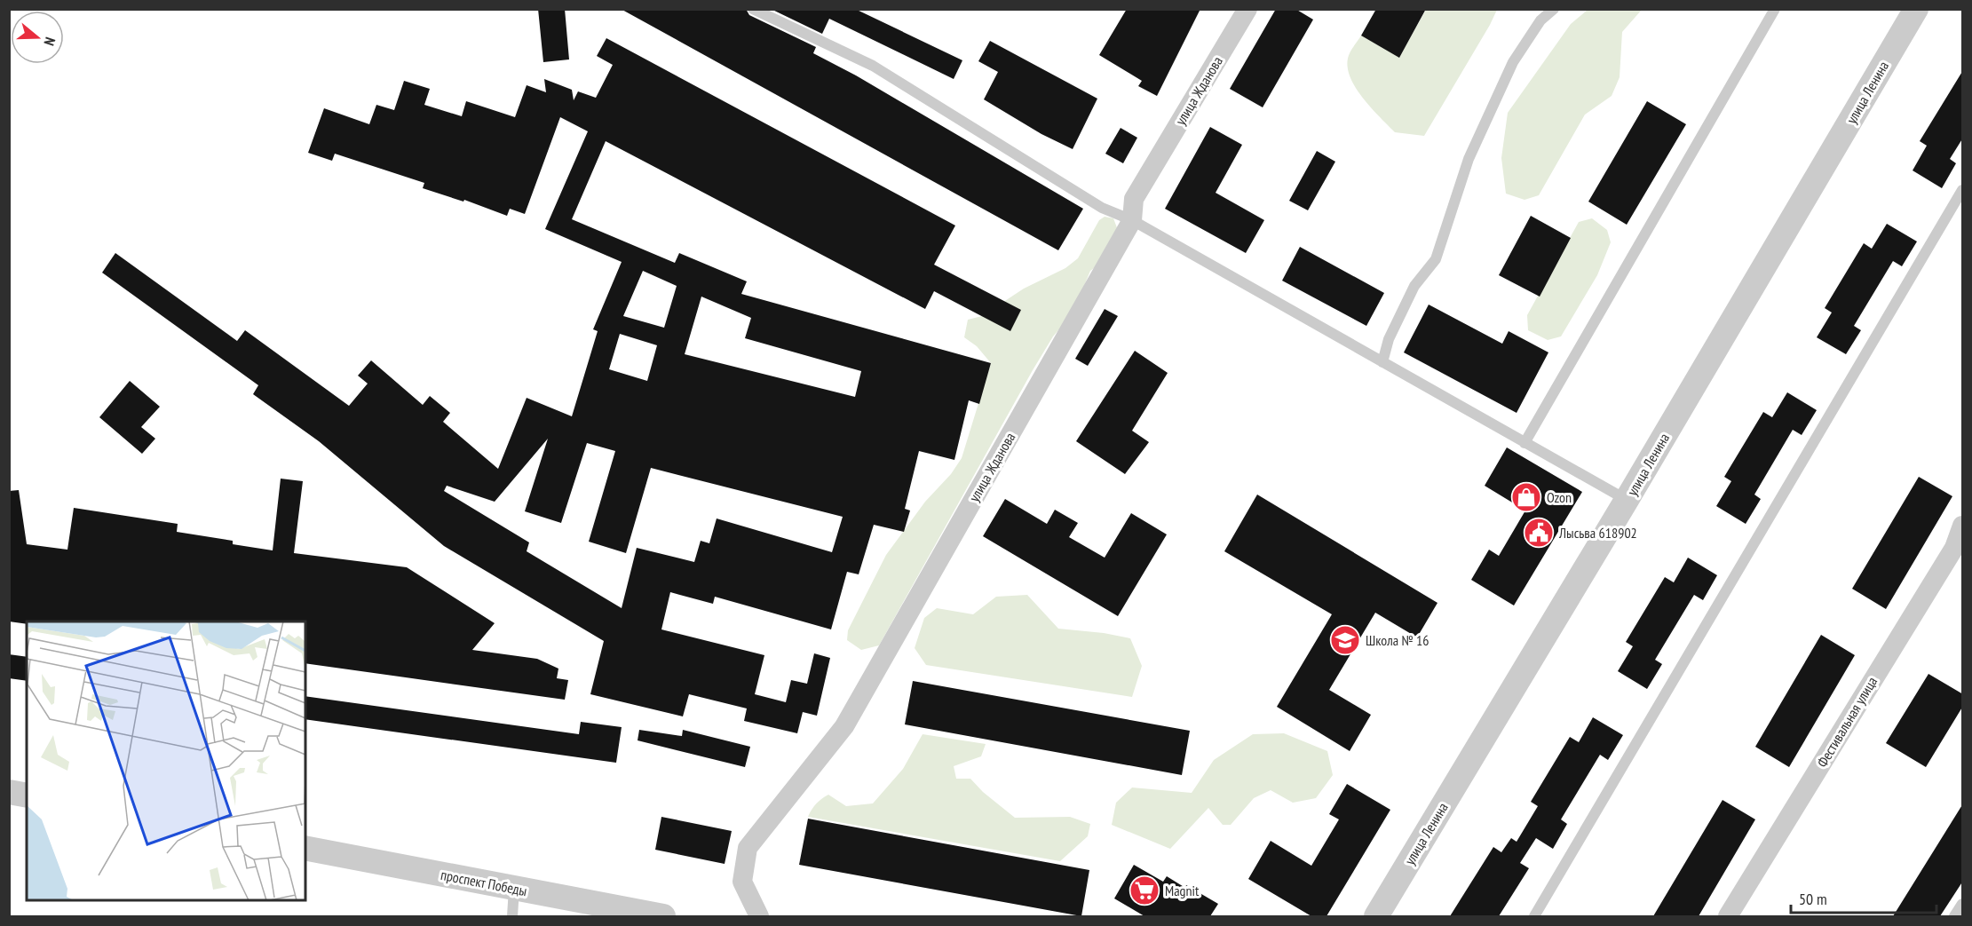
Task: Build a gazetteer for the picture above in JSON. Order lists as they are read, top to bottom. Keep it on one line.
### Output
{"streets":{"street":["улица Жданова","улица Ленина","Фестивальная улица","проспект Победы"]},"places":{"shop":["Ozon"],"public building":["Лысьва 618902"],"school or university":["Школа № 16"],"supermarket":["Magnit"]},"scale_bar":"50 m","north":"right"}
